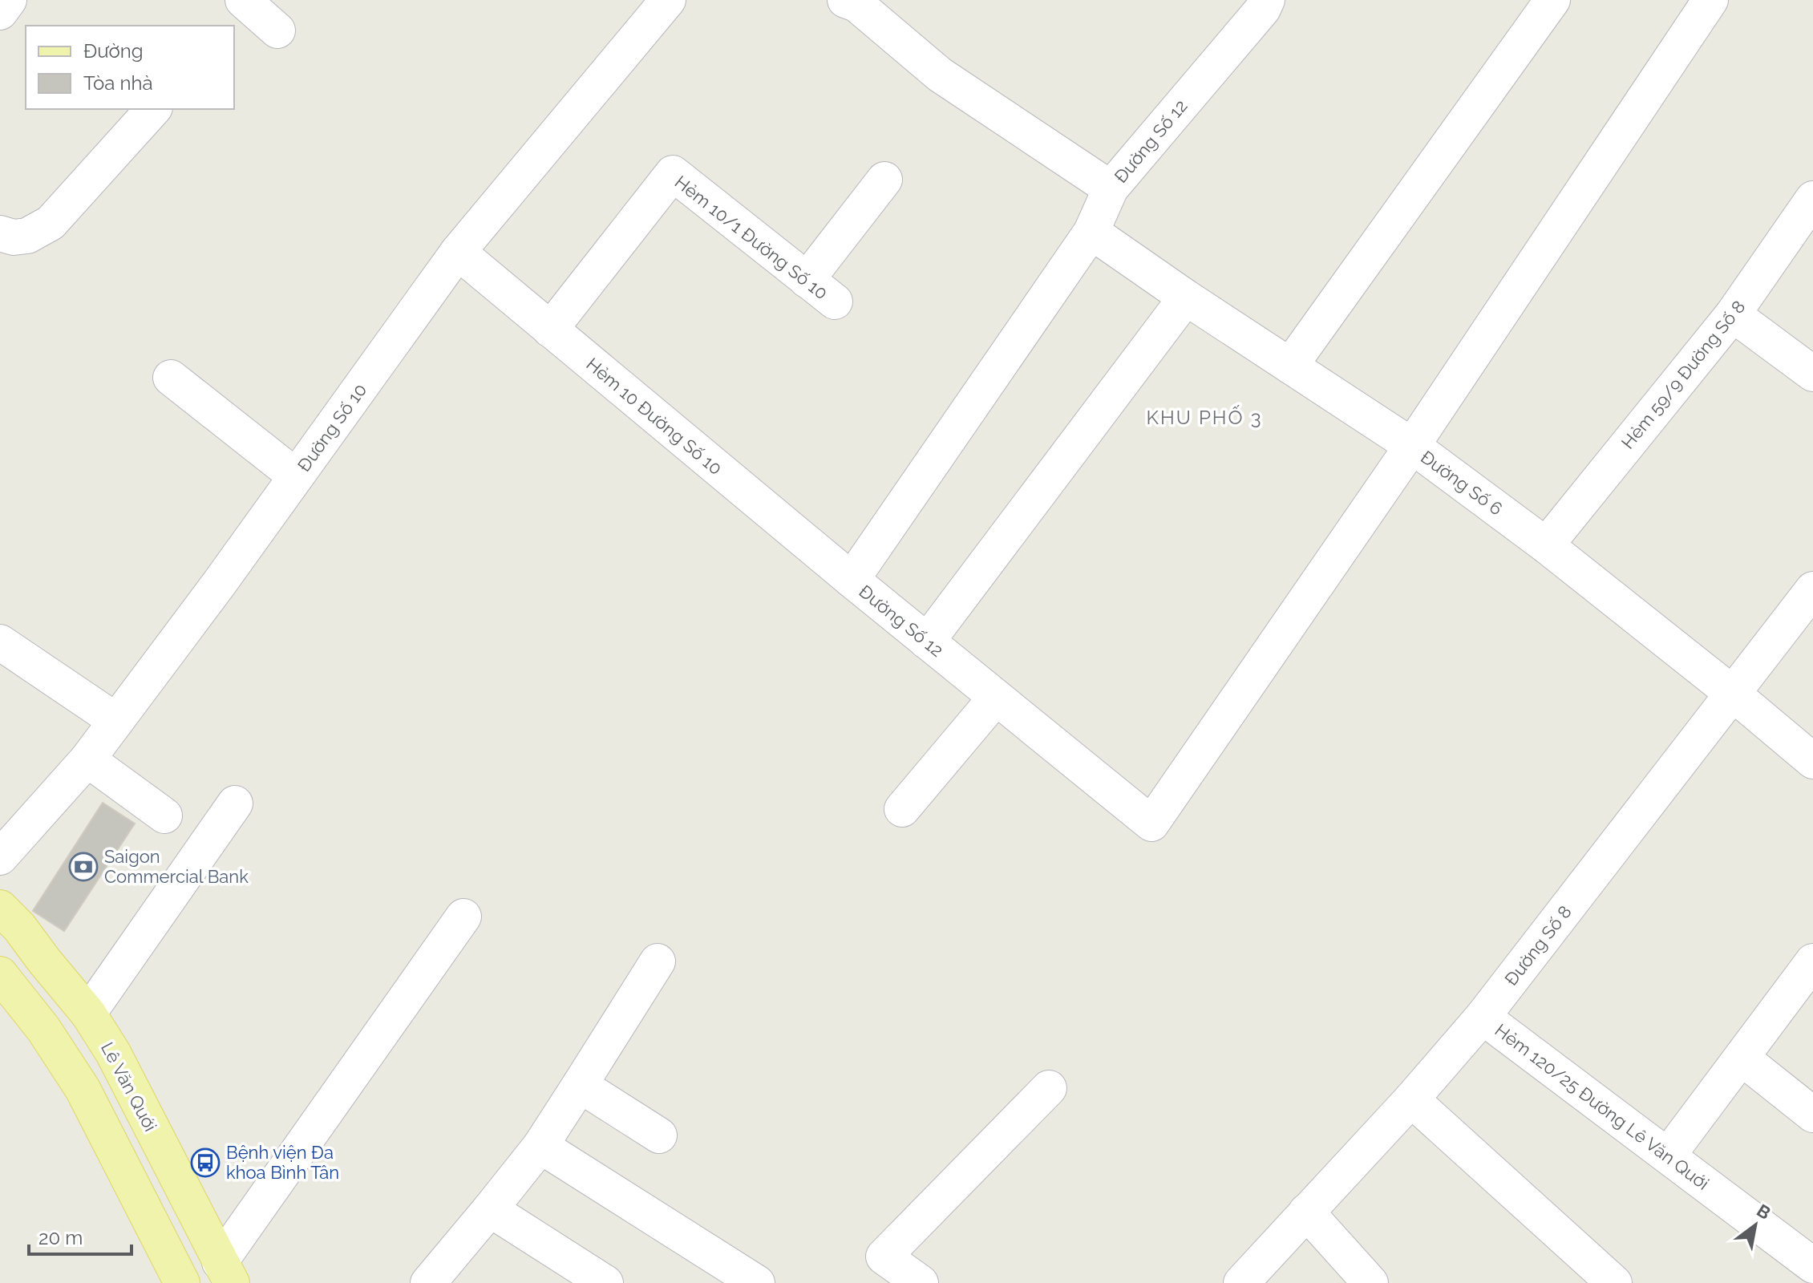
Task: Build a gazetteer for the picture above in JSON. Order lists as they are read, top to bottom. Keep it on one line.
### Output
{"streets":{"main road":["Lê Văn Quới"],"street":["Đường Số 12","Hẻm 10/1 Đường Số 10","Hẻm 59/9 Đường Số 8","Hẻm 10 Đường Số 10","Đường Số 10","Đường Số 6","Đường Số 8","Hẻm 120/25 Đường Lê Văn Quới"]},"crossings":[["Đường Số 12","Hẻm 10 Đường Số 10"],["Đường Số 12","Đường Số 6"],["Hẻm 10/1 Đường Số 10","Hẻm 10 Đường Số 10"],["Hẻm 59/9 Đường Số 8","Đường Số 6"],["Hẻm 10 Đường Số 10","Đường Số 10"],["Đường Số 6","Đường Số 8"],["Đường Số 8","Hẻm 120/25 Đường Lê Văn Quới"]],"districts":["KHU PHỐ 3"],"places":{"bank":["Saigon Commercial Bank"],"bus stop":["Bệnh viện Đa khoa Bình Tân"]},"legend":["Đường","Tòa nhà"],"scale_bar":"20 m","north":"top right"}
